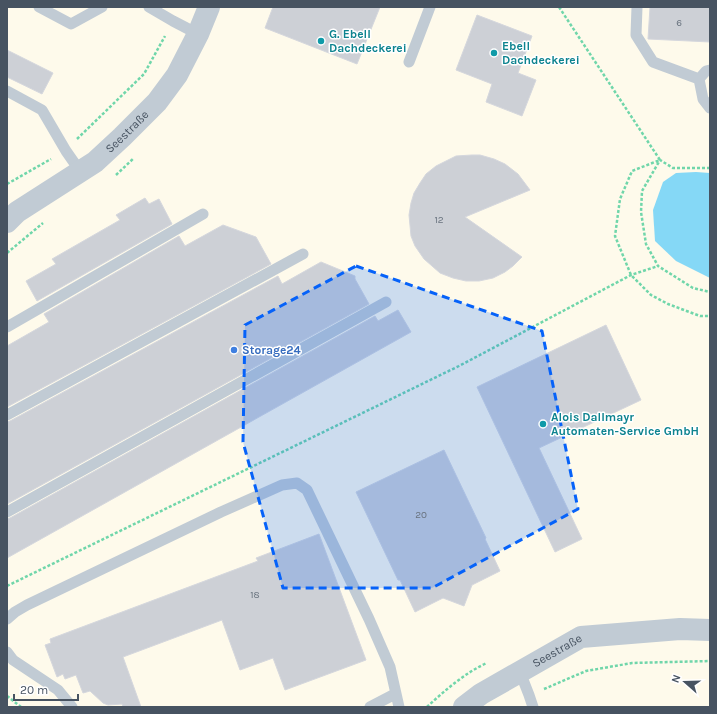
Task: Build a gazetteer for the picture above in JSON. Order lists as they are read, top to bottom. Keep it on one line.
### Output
{"streets":{"street":["Seestraße"]},"places":["G. Ebell Dachdeckerei","Ebell Dachdeckerei","Storage24","Alois Dallmayr Automaten-Service GmbH"],"house_numbers":["6","12","20","18"],"scale_bar":"20 m","north":"left"}
